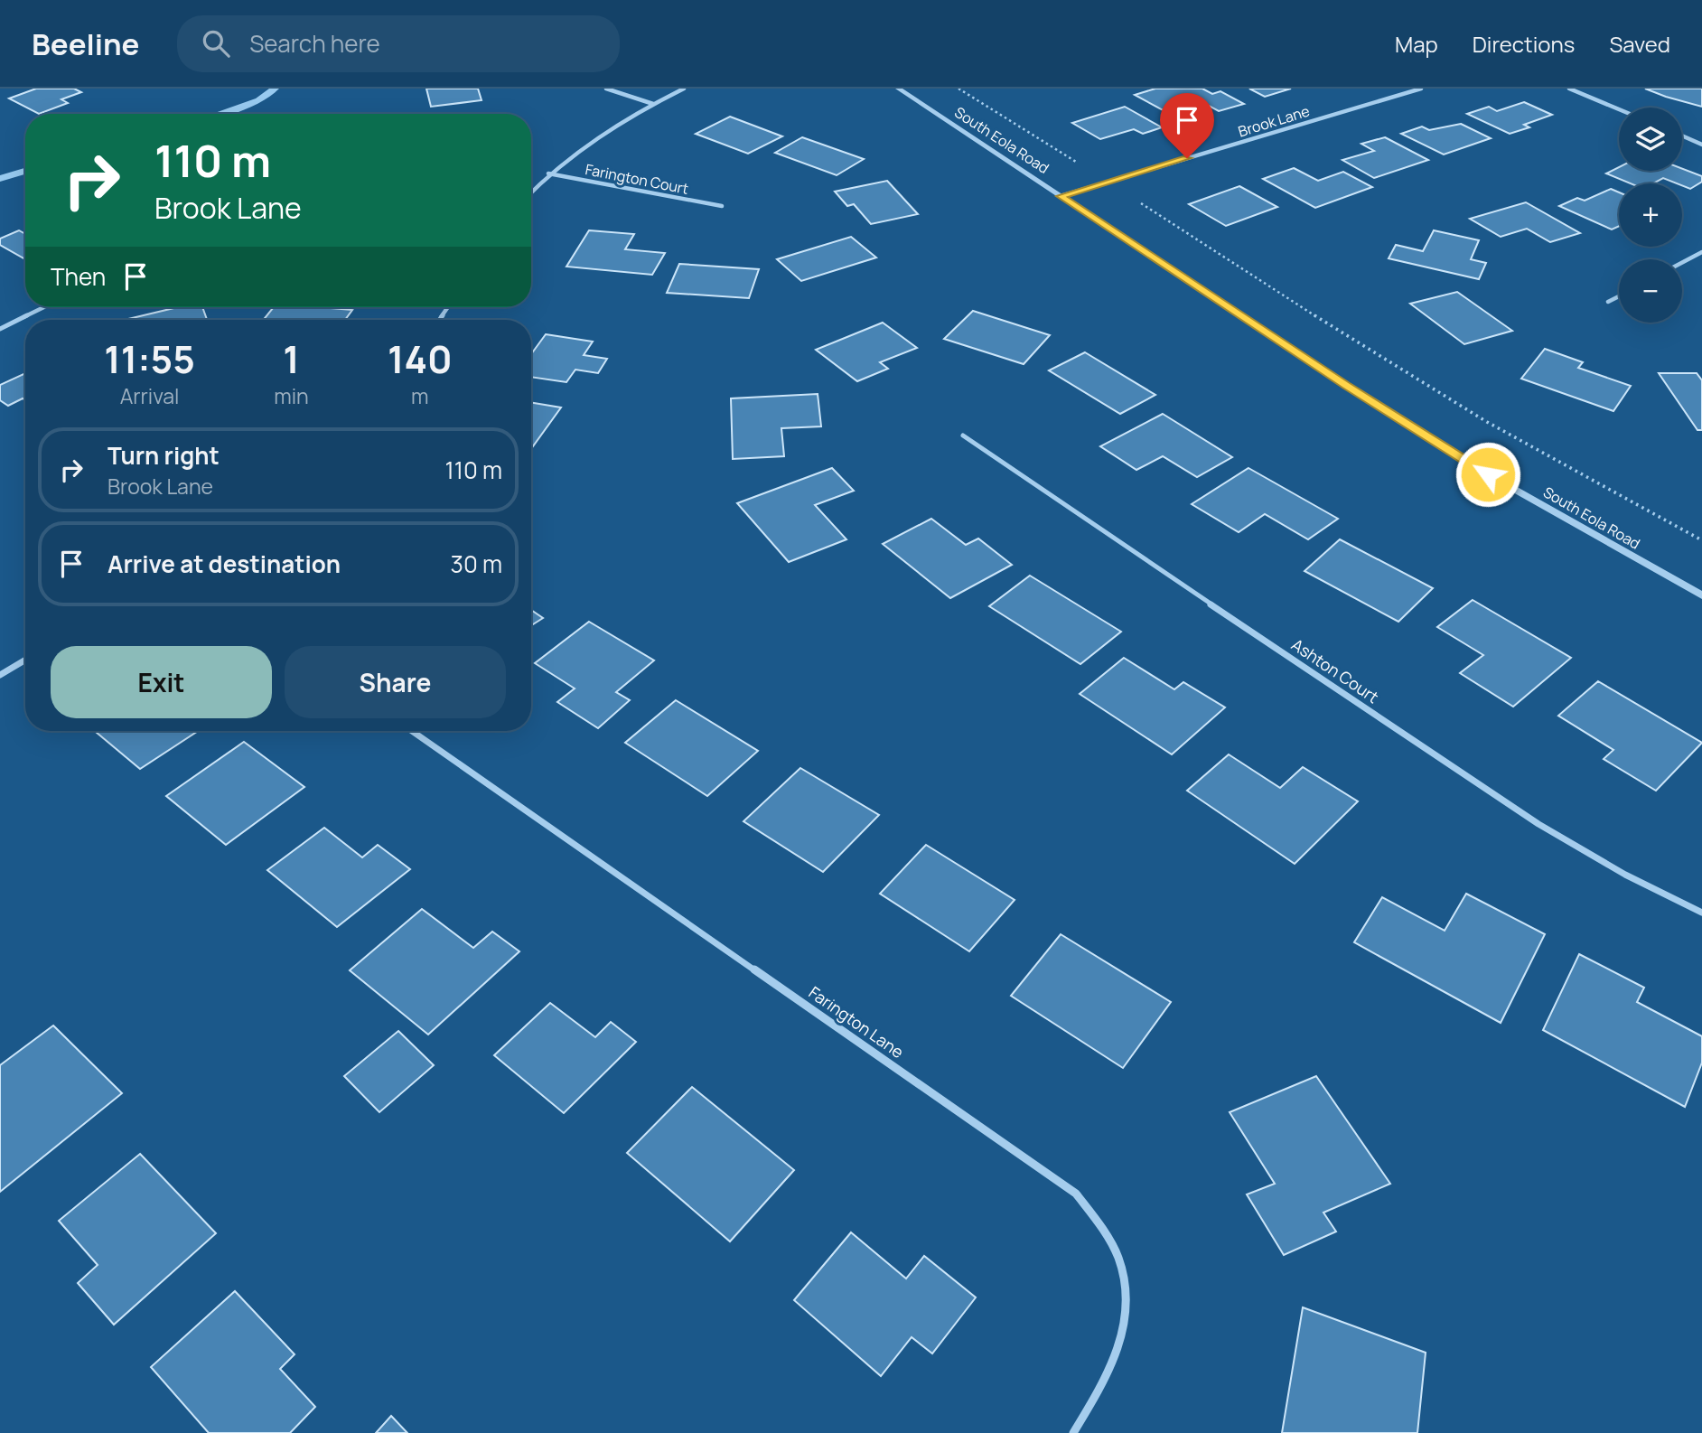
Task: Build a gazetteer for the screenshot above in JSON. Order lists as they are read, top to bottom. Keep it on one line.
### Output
{"streets":{"street":["Brook Lane","South Eola Road","Farington Court","Ashton Court","Farington Lane"]},"crossings":[["Brook Lane","South Eola Road"]],"page":{"header":"Beeline","search":"Search here","nav":["Map","Directions","Saved"],"map_buttons":["+","−"],"turn":["110 m","Brook Lane"],"then":"Then","eta":["11:55","Arrival","1","min","140","m"],"list":[{"name":"Turn right","note":"Brook Lane","value":"110 m"},{"name":"Arrive at destination","value":"30 m"}],"buttons":["Exit","Share"]}}
